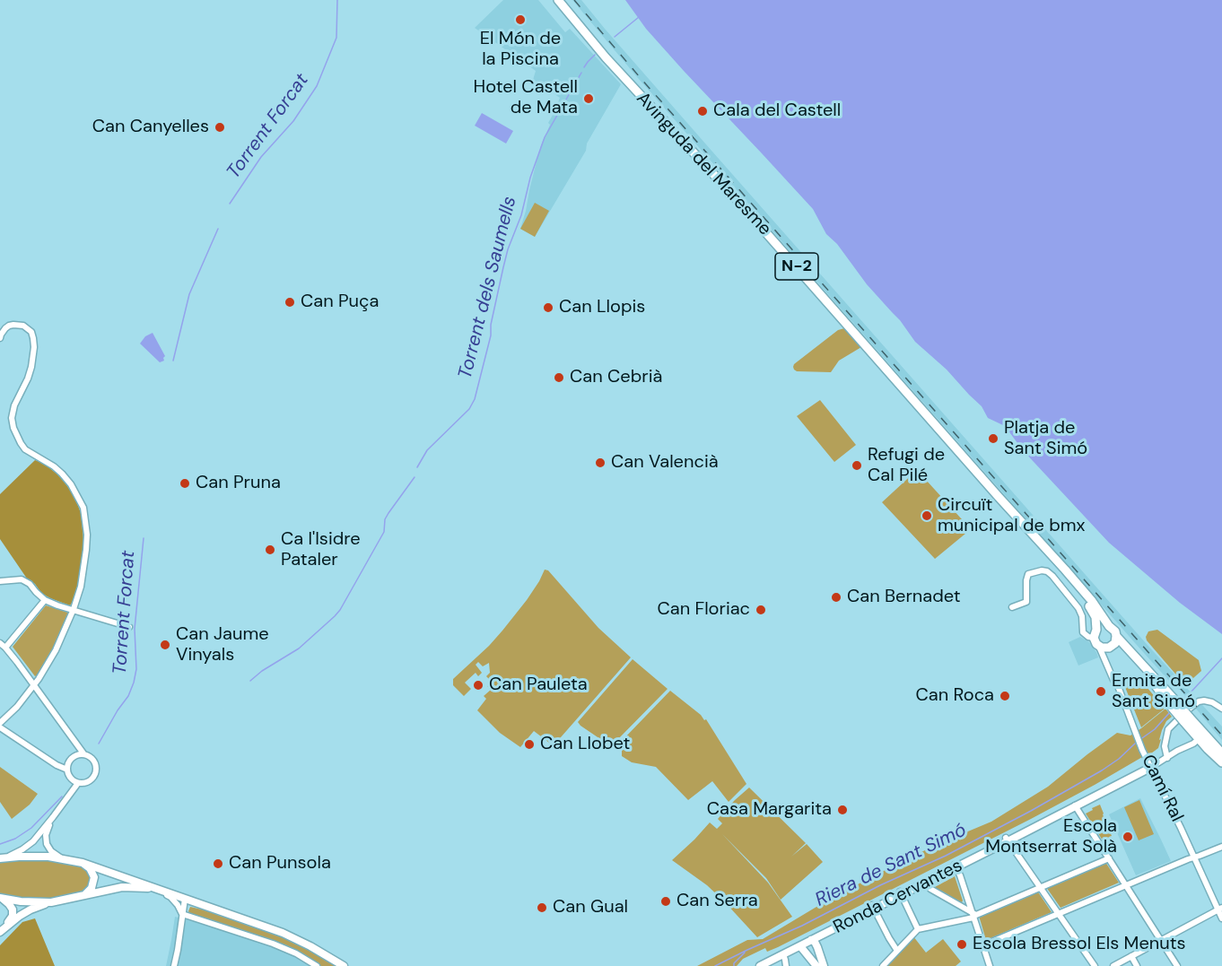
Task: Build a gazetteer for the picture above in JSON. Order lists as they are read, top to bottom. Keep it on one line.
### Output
{"streets":{"main road":["Avinguda del Maresme","N-2"],"street":["Camí Ral","Ronda Cervantes"]},"crossings":[["Avinguda del Maresme","Camí Ral"],["Camí Ral","Ronda Cervantes"]],"water":["Torrent Forcat","Torrent dels Saumells","Riera de Sant Simó"],"places":["El Món de la Piscina","Hotel Castell de Mata","Cala del Castell","Can Canyelles","Can Puça","Can Llopis","Can Cebrià","Platja de Sant Simó","Can Valencià","Refugi de Cal Pilé","Can Pruna","Circuït municipal de bmx","Ca l'Isidre Pataler","Can Bernadet","Can Floriac","Can Jaume Vinyals","Can Pauleta","Ermita de Sant Simó","Can Roca","Can Llobet","Casa Margarita","Escola Montserrat Solà","Can Punsola","Can Serra","Can Gual","Escola Bressol Els Menuts"]}
